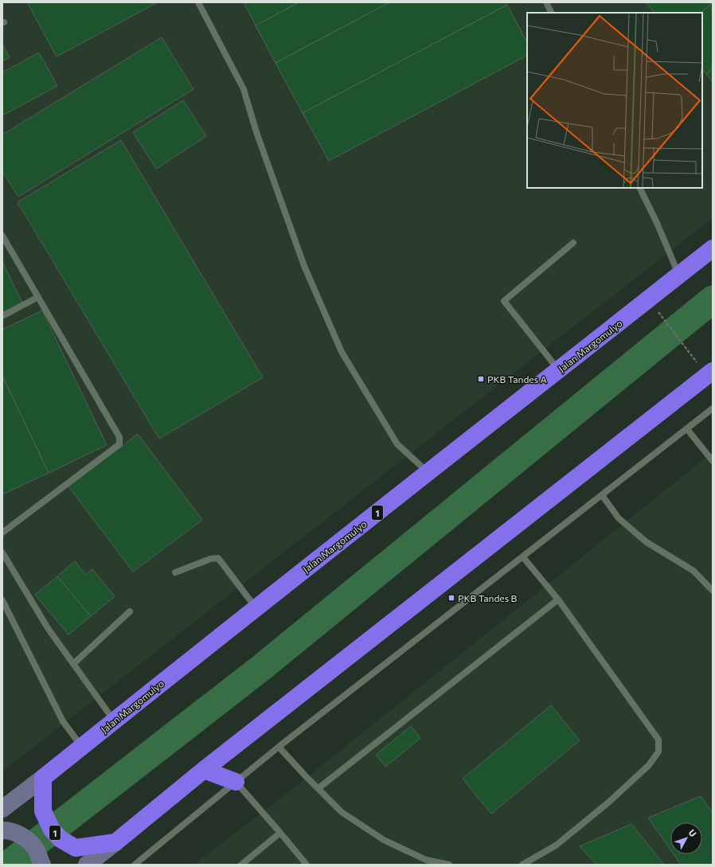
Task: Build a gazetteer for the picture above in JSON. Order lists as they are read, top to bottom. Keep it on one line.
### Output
{"streets":{"highway":["Jalan Margomulyo","1"]},"crossings":[["Jalan Margomulyo","1"]],"places":{"transit":["PKB Tandes A","PKB Tandes B"]},"north":"top right"}
